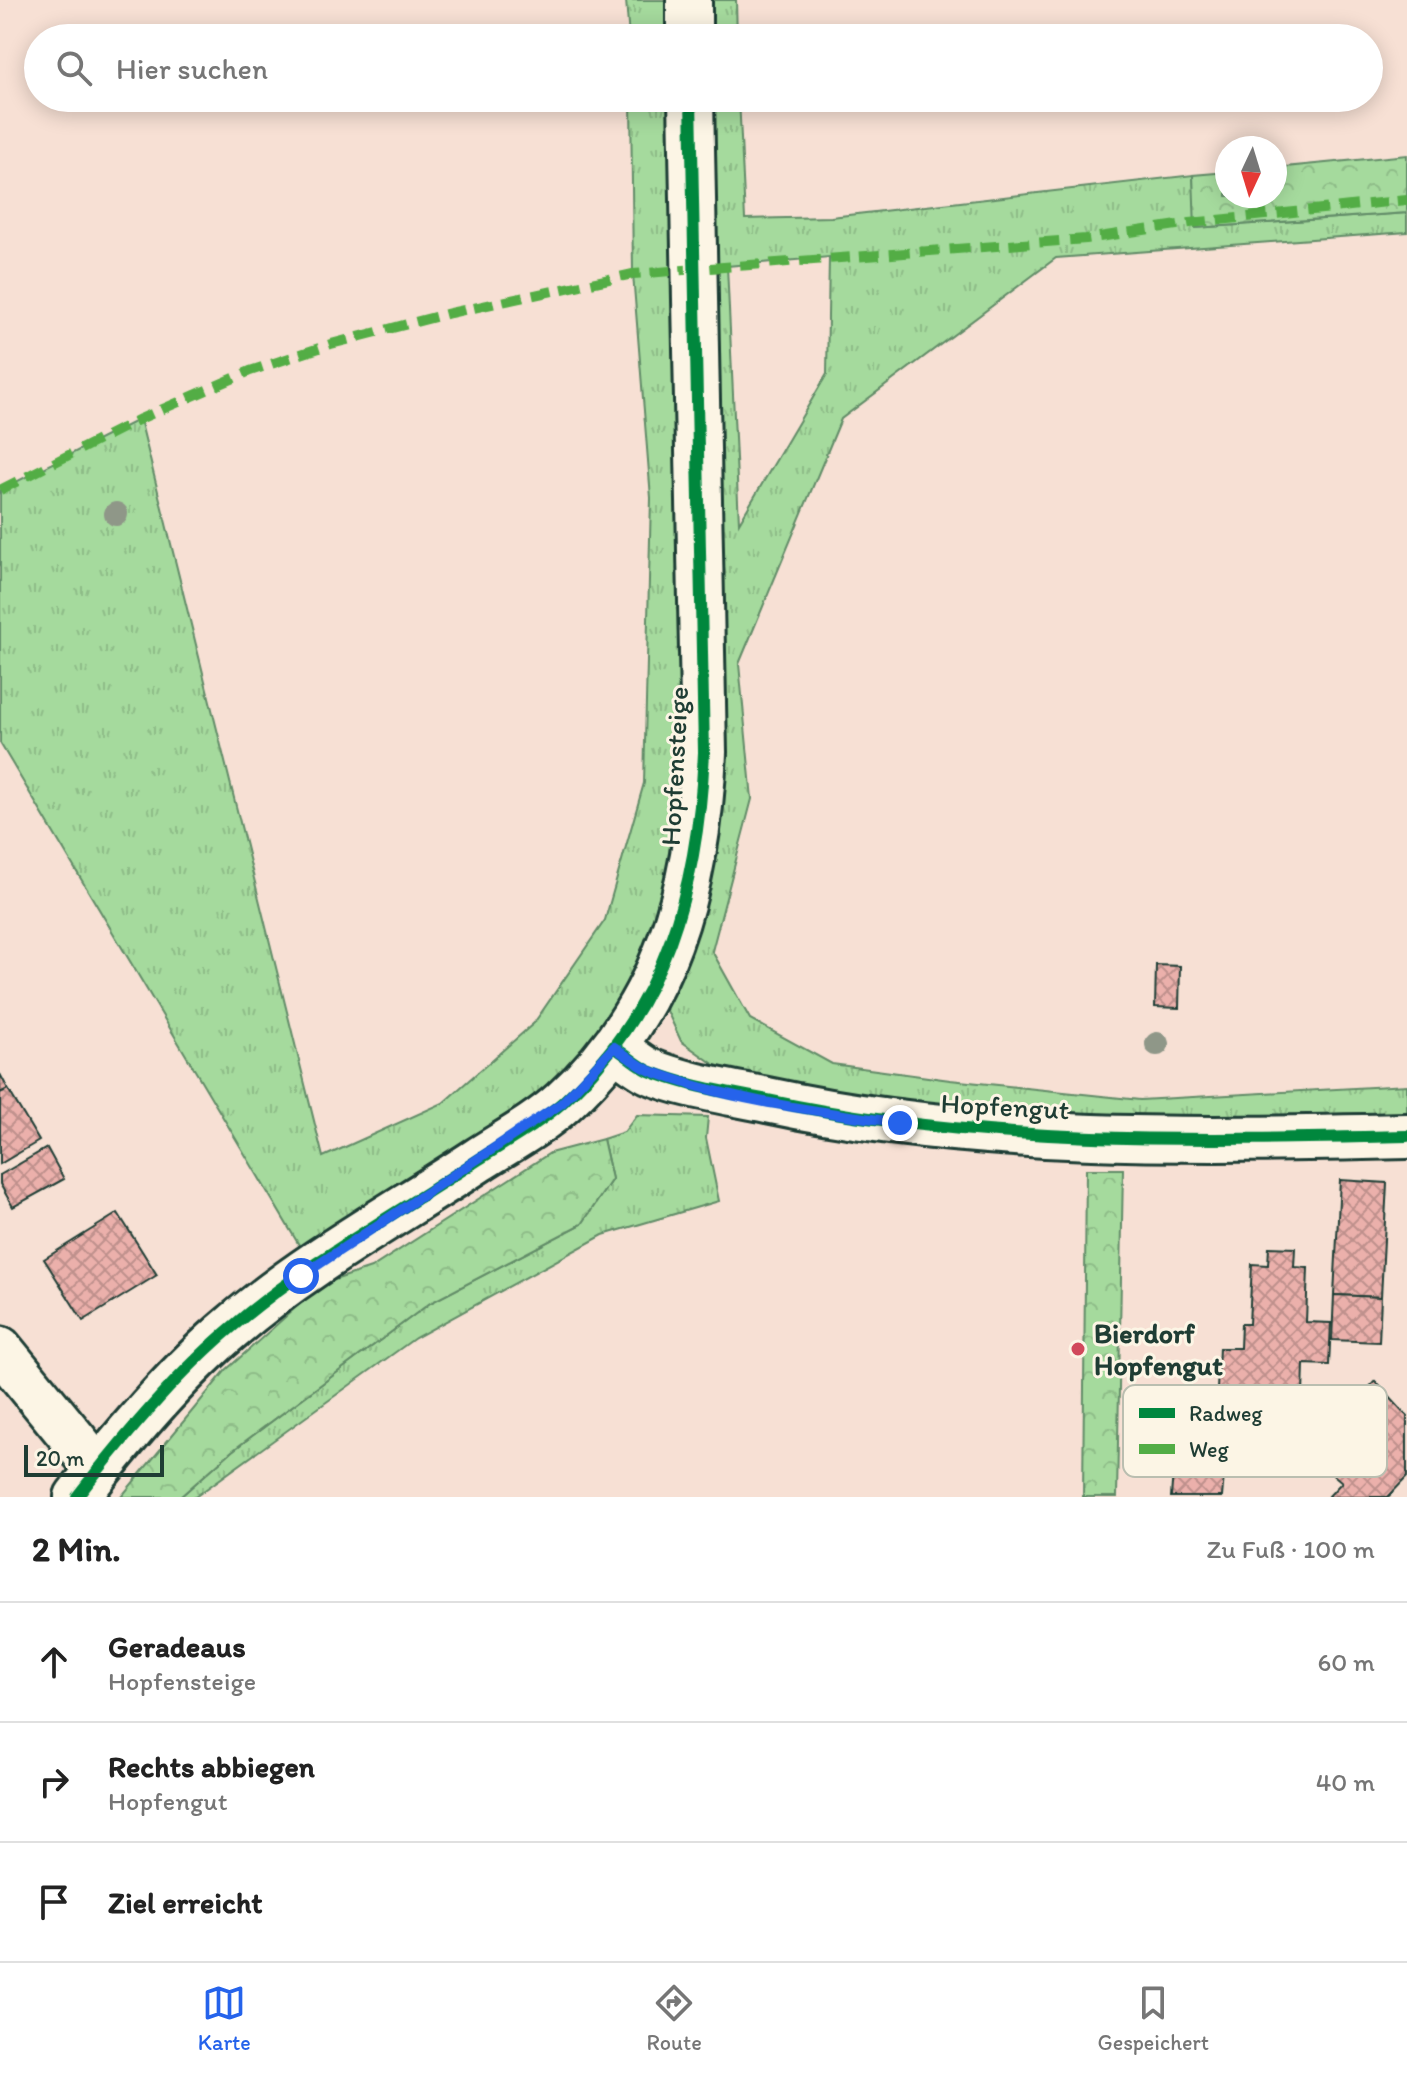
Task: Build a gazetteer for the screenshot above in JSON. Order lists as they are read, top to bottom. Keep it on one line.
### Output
{"streets":{"street":["Hopfensteige","Hopfengut"]},"crossings":[["Hopfensteige","Hopfengut"]],"places":["Bierdorf Hopfengut"],"legend":["Radweg","Weg"],"scale_bar":"20 m","north":"bottom","page":{"search":"Hier suchen","scale":"20 m","heading":["2 Min.","Zu Fuß · 100 m"],"list":[["Geradeaus","Hopfensteige","60 m"],["Rechts abbiegen","Hopfengut","40 m"],"Ziel erreicht"],"nav":["Karte","Route","Gespeichert"]}}
